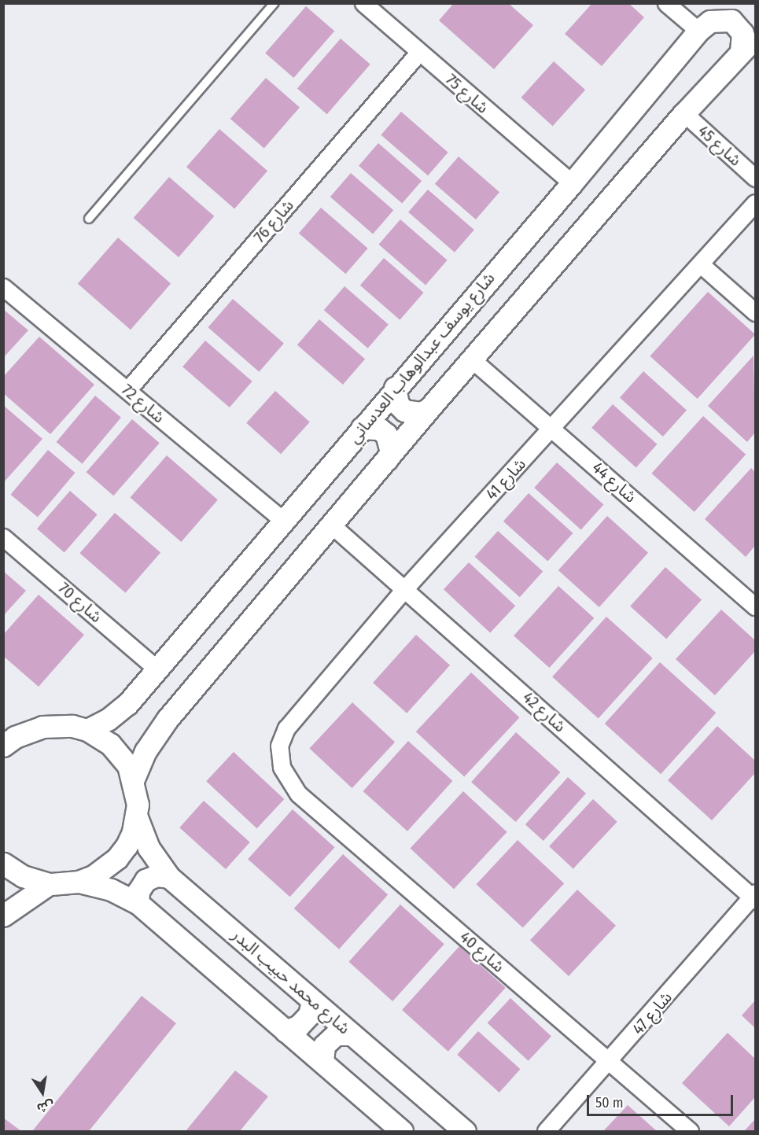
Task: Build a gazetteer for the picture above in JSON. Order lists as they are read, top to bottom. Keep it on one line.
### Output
{"streets":{"street":["شارع 75","شارع 45","شارع 76","شارع يوسف عبدالوهاب العدساني","شارع 72","شارع 41","شارع 44","شارع 70","شارع 42","شارع 40","شارع محمد حبيب البدر","شارع 47"]},"crossings":[["شارع 75","شارع 76"],["شارع 75","شارع يوسف عبدالوهاب العدساني"],["شارع 45","شارع يوسف عبدالوهاب العدساني"],["شارع 76","شارع 72"],["شارع يوسف عبدالوهاب العدساني","شارع 72"],["شارع يوسف عبدالوهاب العدساني","شارع 44"],["شارع يوسف عبدالوهاب العدساني","شارع 70"],["شارع يوسف عبدالوهاب العدساني","شارع 42"],["شارع 41","شارع 44"],["شارع 41","شارع 42"],["شارع 41","شارع 40"],["شارع 42","شارع 47"],["شارع 40","شارع 47"]],"scale_bar":"50 m","north":"bottom"}
